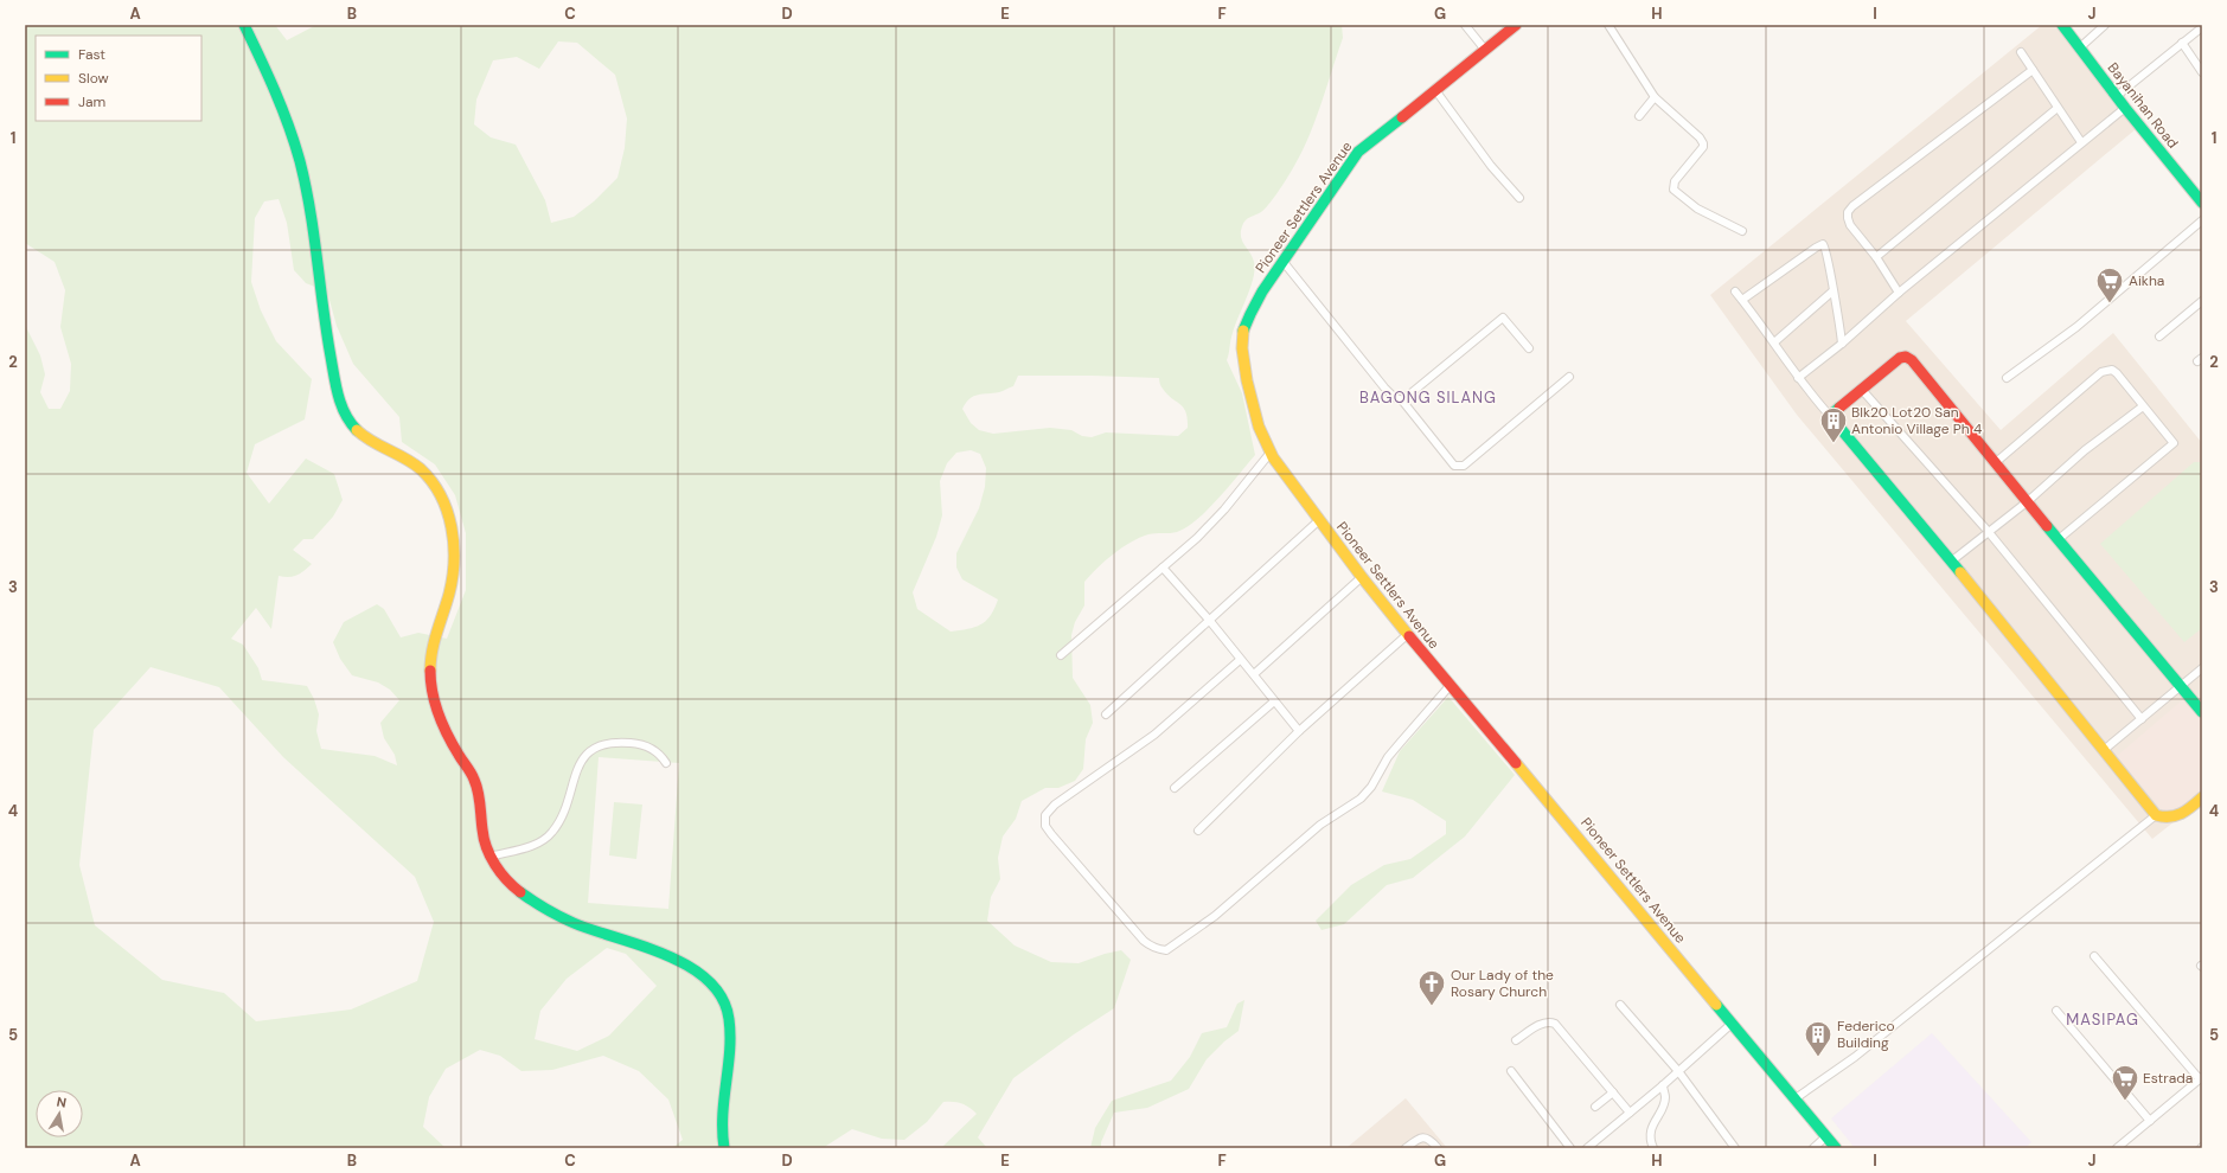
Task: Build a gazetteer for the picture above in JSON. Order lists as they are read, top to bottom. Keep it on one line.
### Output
{"streets":{"street":["Bayanihan Road","Pioneer Settlers Avenue"]},"districts":["BAGONG SILANG","MASIPAG"],"places":{"supermarket":["Aikha","Estrada"],"building":["Blk20 Lot20 San Antonio Village Ph 4","Federico Building"],"church":["Our Lady of the Rosary Church"]},"legend":["Fast","Slow","Jam"],"north":"top","grid":{"columns":["A","B","C","D","E","F","G","H","I","J"],"rows":["1","2","3","4","5"]}}
